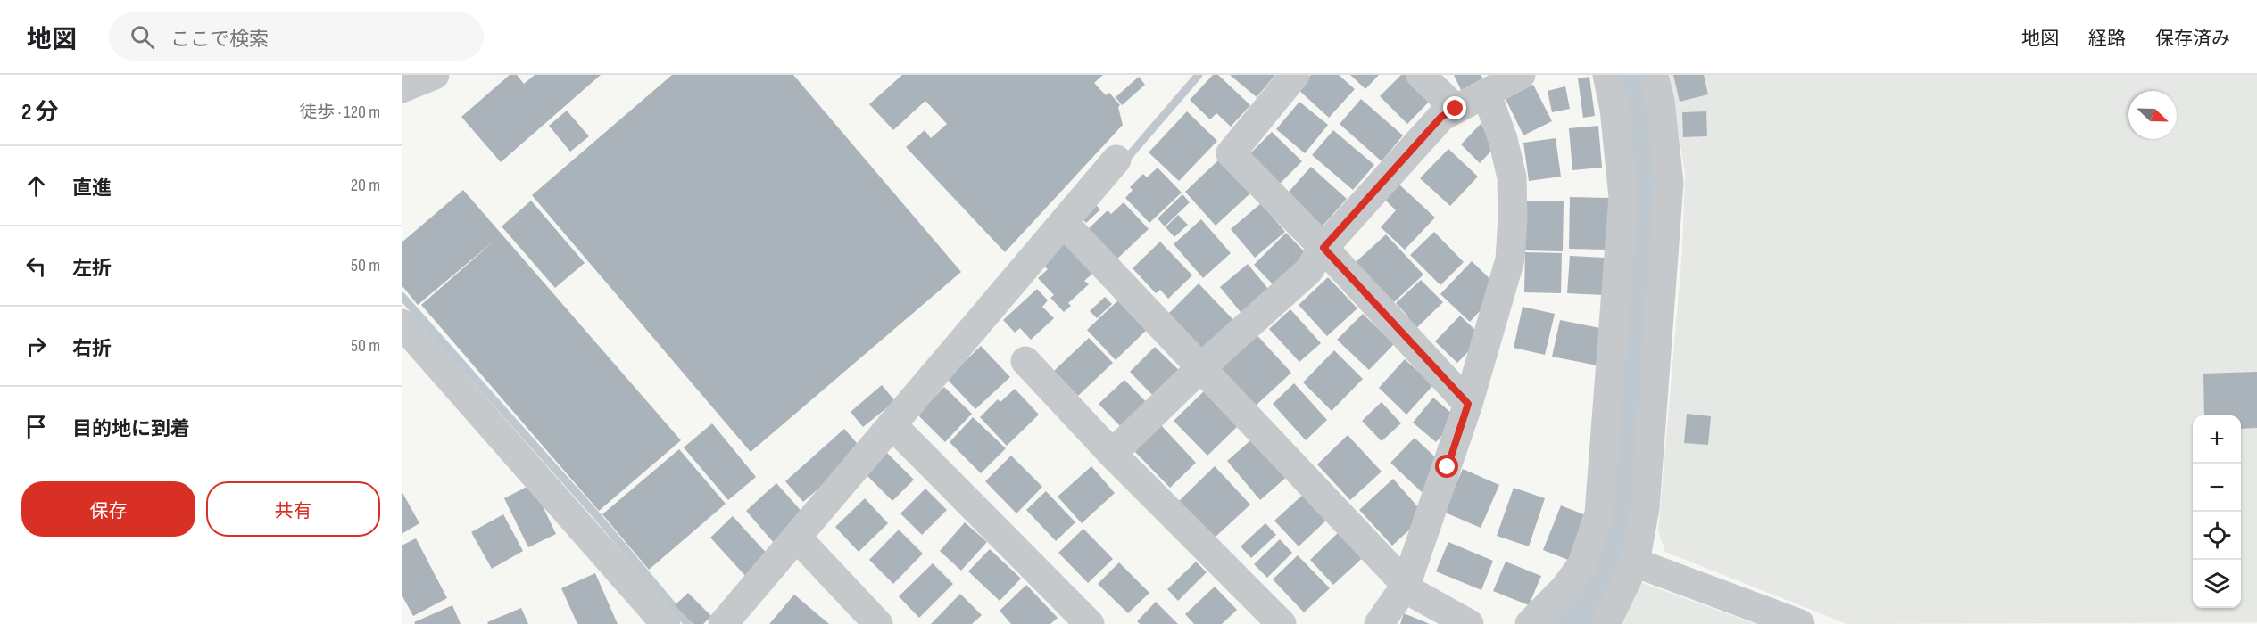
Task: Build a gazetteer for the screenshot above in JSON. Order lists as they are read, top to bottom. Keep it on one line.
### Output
{"north":"bottom right","page":{"header":"地図","search":"ここで検索","nav":["地図","経路","保存済み"],"heading":["2 分","徒歩 · 120 m"],"list":[["直進","20 m"],["左折","50 m"],["右折","50 m"],"目的地に到着"],"map_buttons":["+","−"],"buttons":["保存","共有"]}}
